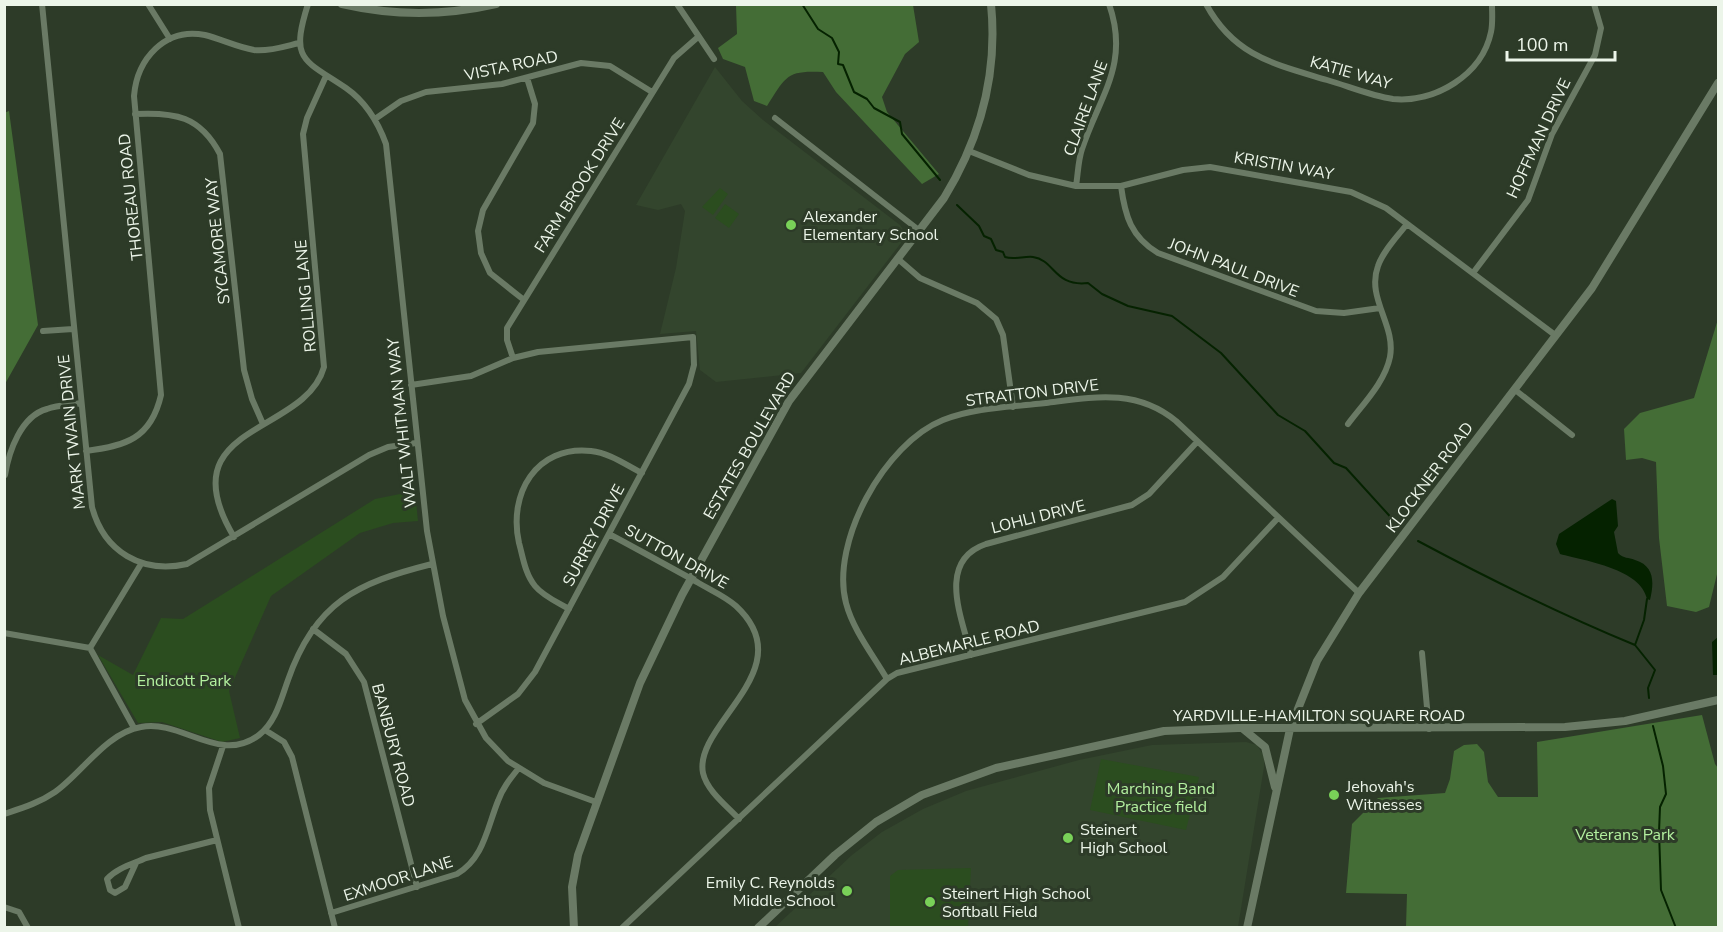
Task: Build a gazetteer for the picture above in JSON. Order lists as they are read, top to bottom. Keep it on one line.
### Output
{"streets":{"street":["VISTA ROAD","KATIE WAY","CLAIRE LANE","HOFFMAN DRIVE","KRISTIN WAY","FARM BROOK DRIVE","THOREAU ROAD","SYCAMORE WAY","JOHN PAUL DRIVE","ROLLING LANE","STRATTON DRIVE","WALT WHITMAN WAY","MARK TWAIN DRIVE","ESTATES BOULEVARD","KLOCKNER ROAD","LOHLI DRIVE","SURREY DRIVE","SUTTON DRIVE","ALBEMARLE ROAD","YARDVILLE-HAMILTON SQUARE ROAD","BANBURY ROAD","EXMOOR LANE"]},"crossings":[["VISTA ROAD","FARM BROOK DRIVE"],["VISTA ROAD","WALT WHITMAN WAY"],["CLAIRE LANE","KRISTIN WAY"],["HOFFMAN DRIVE","KRISTIN WAY"],["KRISTIN WAY","JOHN PAUL DRIVE"],["KRISTIN WAY","ESTATES BOULEVARD"],["KRISTIN WAY","KLOCKNER ROAD"],["FARM BROOK DRIVE","SURREY DRIVE"],["THOREAU ROAD","SYCAMORE WAY"],["THOREAU ROAD","WALT WHITMAN WAY"],["THOREAU ROAD","MARK TWAIN DRIVE"],["SYCAMORE WAY","ROLLING LANE"],["ROLLING LANE","WALT WHITMAN WAY"],["ROLLING LANE","MARK TWAIN DRIVE"],["STRATTON DRIVE","KLOCKNER ROAD"],["STRATTON DRIVE","LOHLI DRIVE"],["STRATTON DRIVE","ALBEMARLE ROAD"],["WALT WHITMAN WAY","MARK TWAIN DRIVE"],["WALT WHITMAN WAY","ESTATES BOULEVARD"],["WALT WHITMAN WAY","SURREY DRIVE"],["WALT WHITMAN WAY","EXMOOR LANE"],["ESTATES BOULEVARD","SUTTON DRIVE"],["KLOCKNER ROAD","YARDVILLE-HAMILTON SQUARE ROAD"],["LOHLI DRIVE","ALBEMARLE ROAD"],["SURREY DRIVE","SUTTON DRIVE"],["SUTTON DRIVE","ALBEMARLE ROAD"],["BANBURY ROAD","EXMOOR LANE"]],"parks":["Endicott Park","Marching Band Practice field","Veterans Park"],"places":["Alexander Elementary School","Jehovah's Witnesses","Steinert High School","Emily C. Reynolds Middle School","Steinert High School Softball Field"],"scale_bar":"100 m"}
